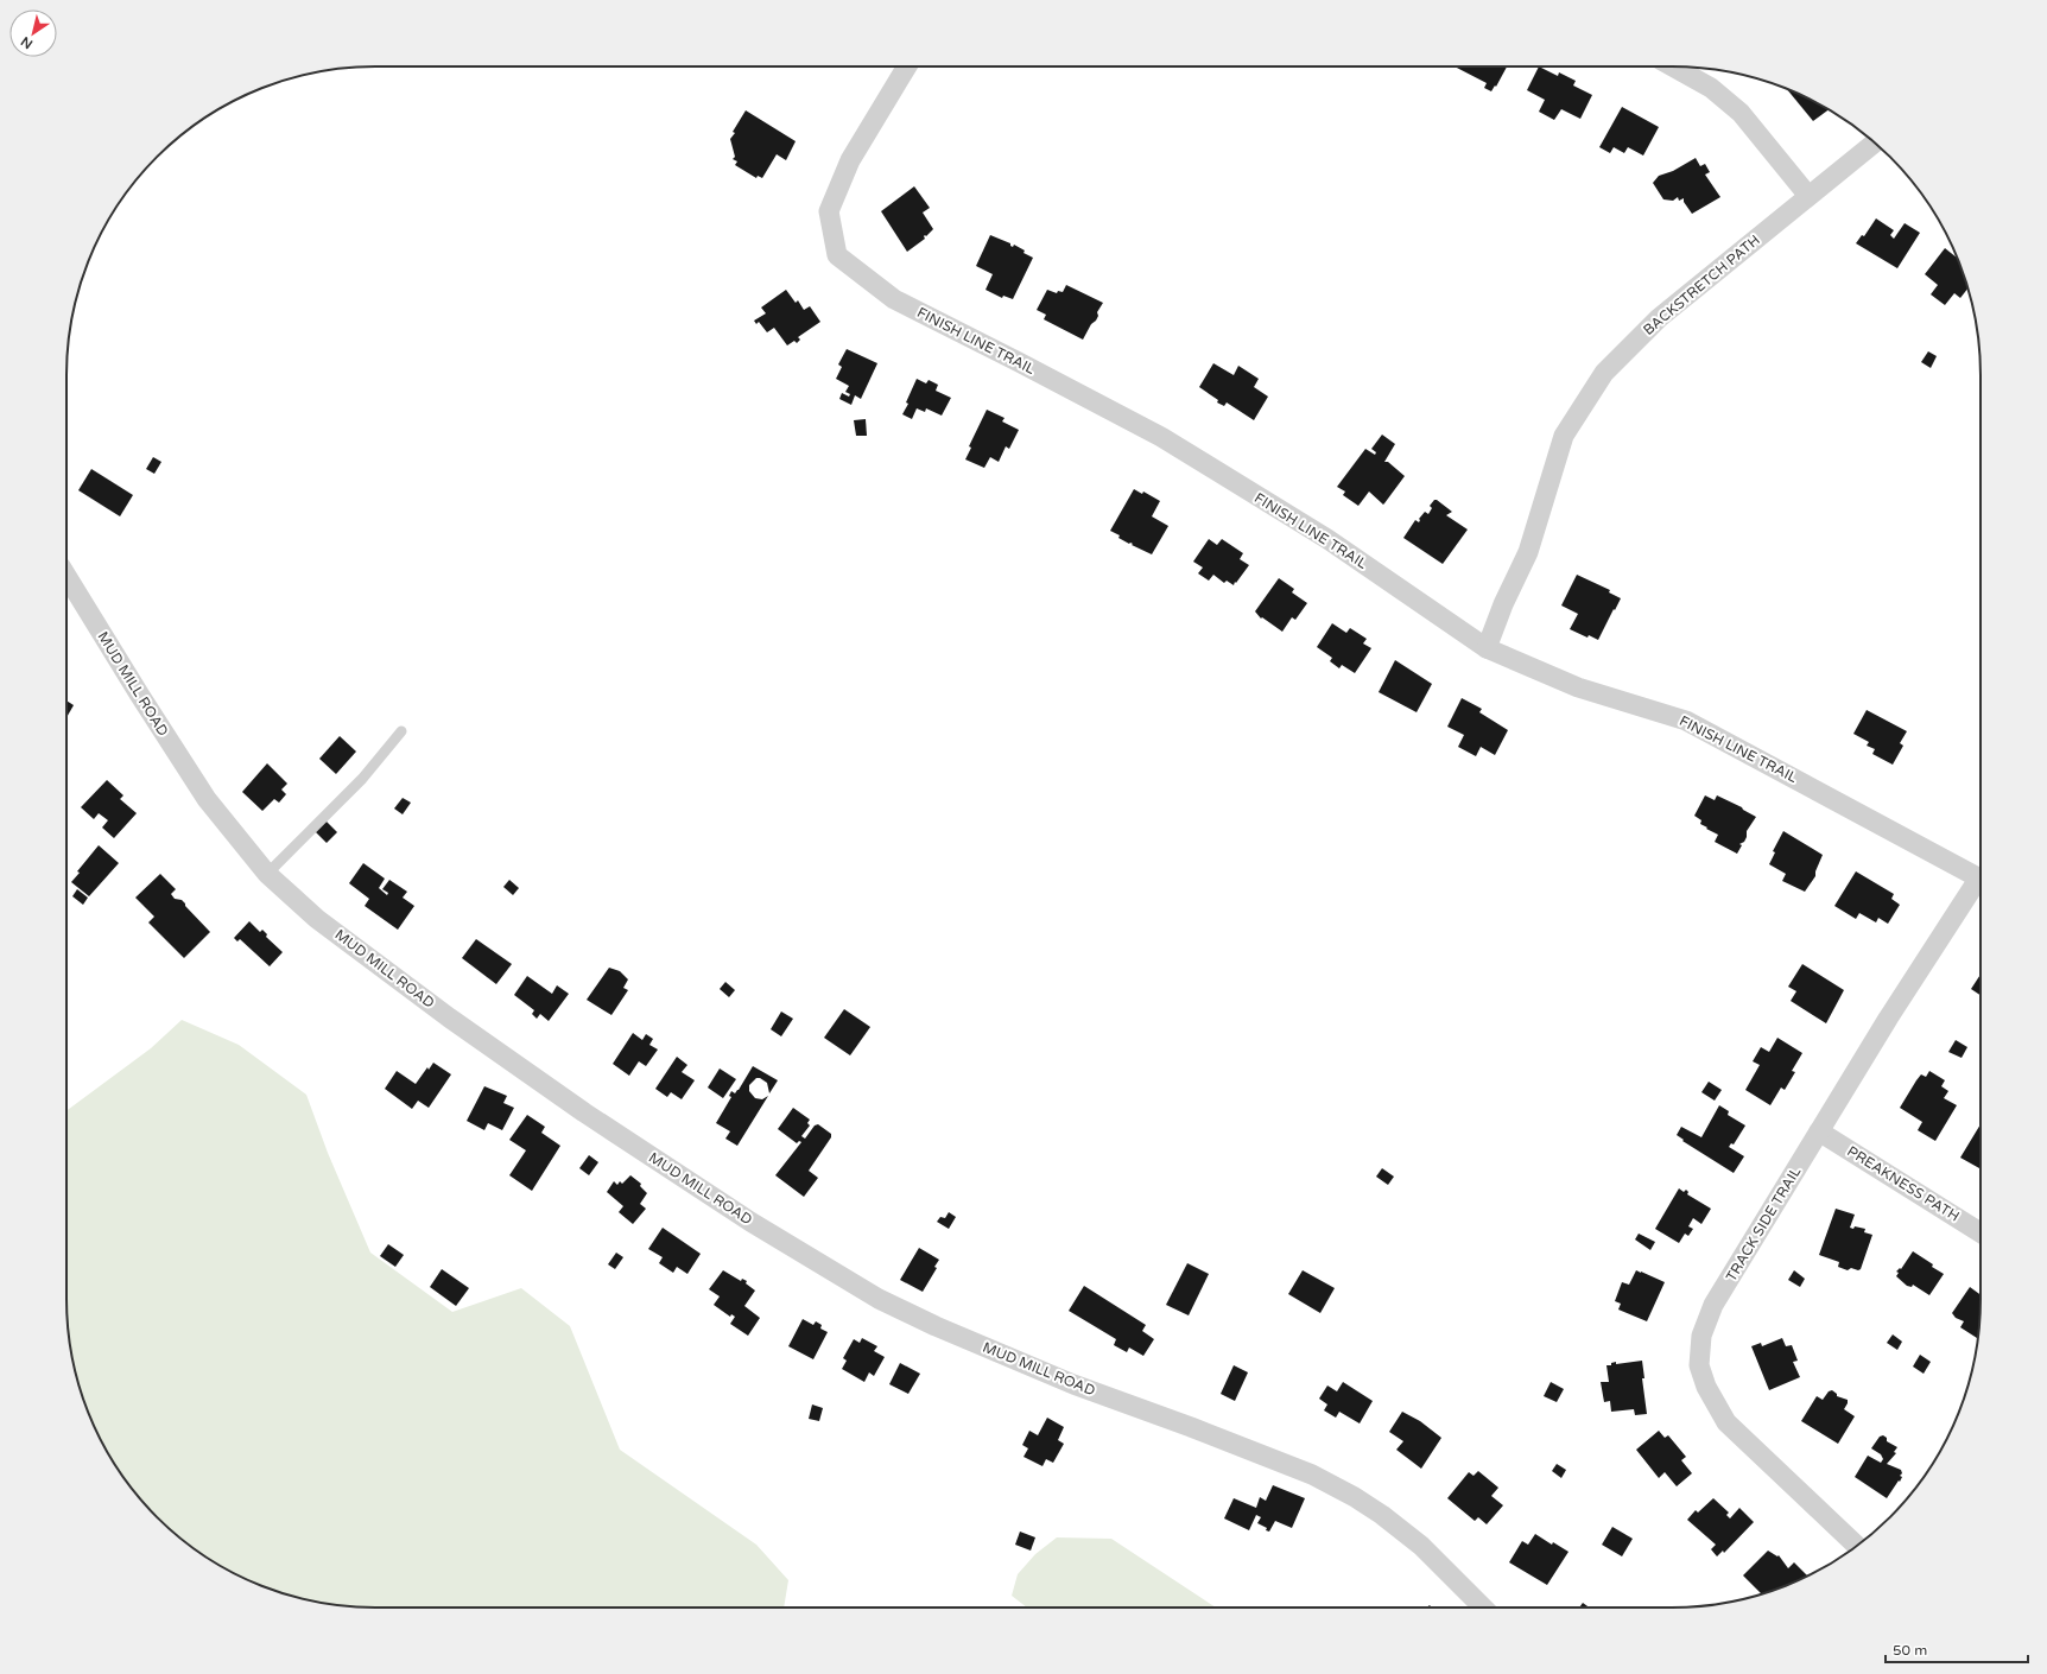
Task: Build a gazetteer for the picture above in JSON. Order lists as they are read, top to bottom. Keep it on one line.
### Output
{"streets":{"street":["BACKSTRETCH PATH","FINISH LINE TRAIL","MUD MILL ROAD","PREAKNESS PATH","TRACK SIDE TRAIL"]},"crossings":[["BACKSTRETCH PATH","FINISH LINE TRAIL"],["PREAKNESS PATH","TRACK SIDE TRAIL"]],"scale_bar":"50 m","north":"bottom left"}
